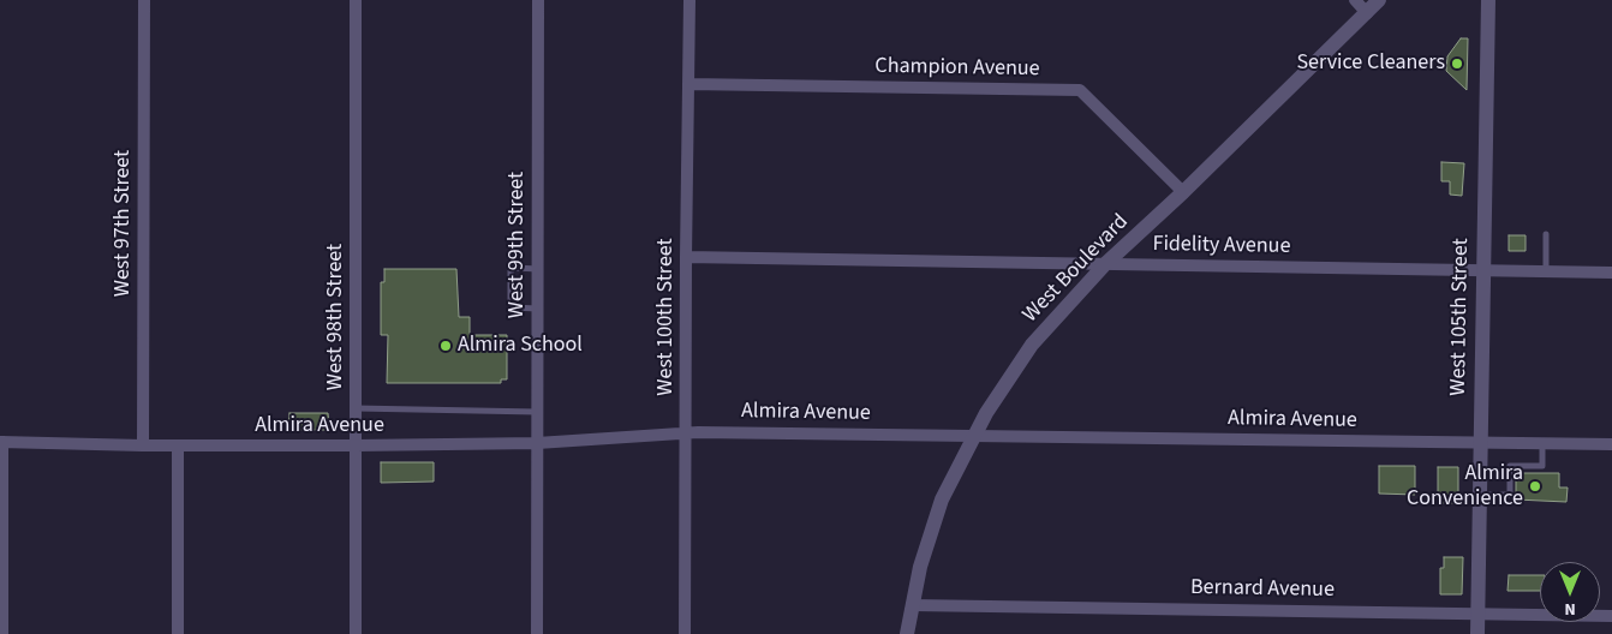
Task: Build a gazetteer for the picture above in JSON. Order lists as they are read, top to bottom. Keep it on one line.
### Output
{"streets":{"street":["Champion Avenue","West 97th Street","West 99th Street","Fidelity Avenue","West Boulevard","West 98th Street","West 100th Street","West 105th Street","Almira Avenue","Bernard Avenue"]},"crossings":[["Champion Avenue","West Boulevard"],["Champion Avenue","West 100th Street"],["West 97th Street","Almira Avenue"],["West 99th Street","Almira Avenue"],["Fidelity Avenue","West Boulevard"],["Fidelity Avenue","West 100th Street"],["Fidelity Avenue","West 105th Street"],["West Boulevard","Almira Avenue"],["West Boulevard","Bernard Avenue"],["West 98th Street","Almira Avenue"],["West 100th Street","Almira Avenue"],["West 105th Street","Almira Avenue"],["West 105th Street","Bernard Avenue"]],"places":["Service Cleaners","Almira School","Almira Convenience"],"north":"bottom"}
